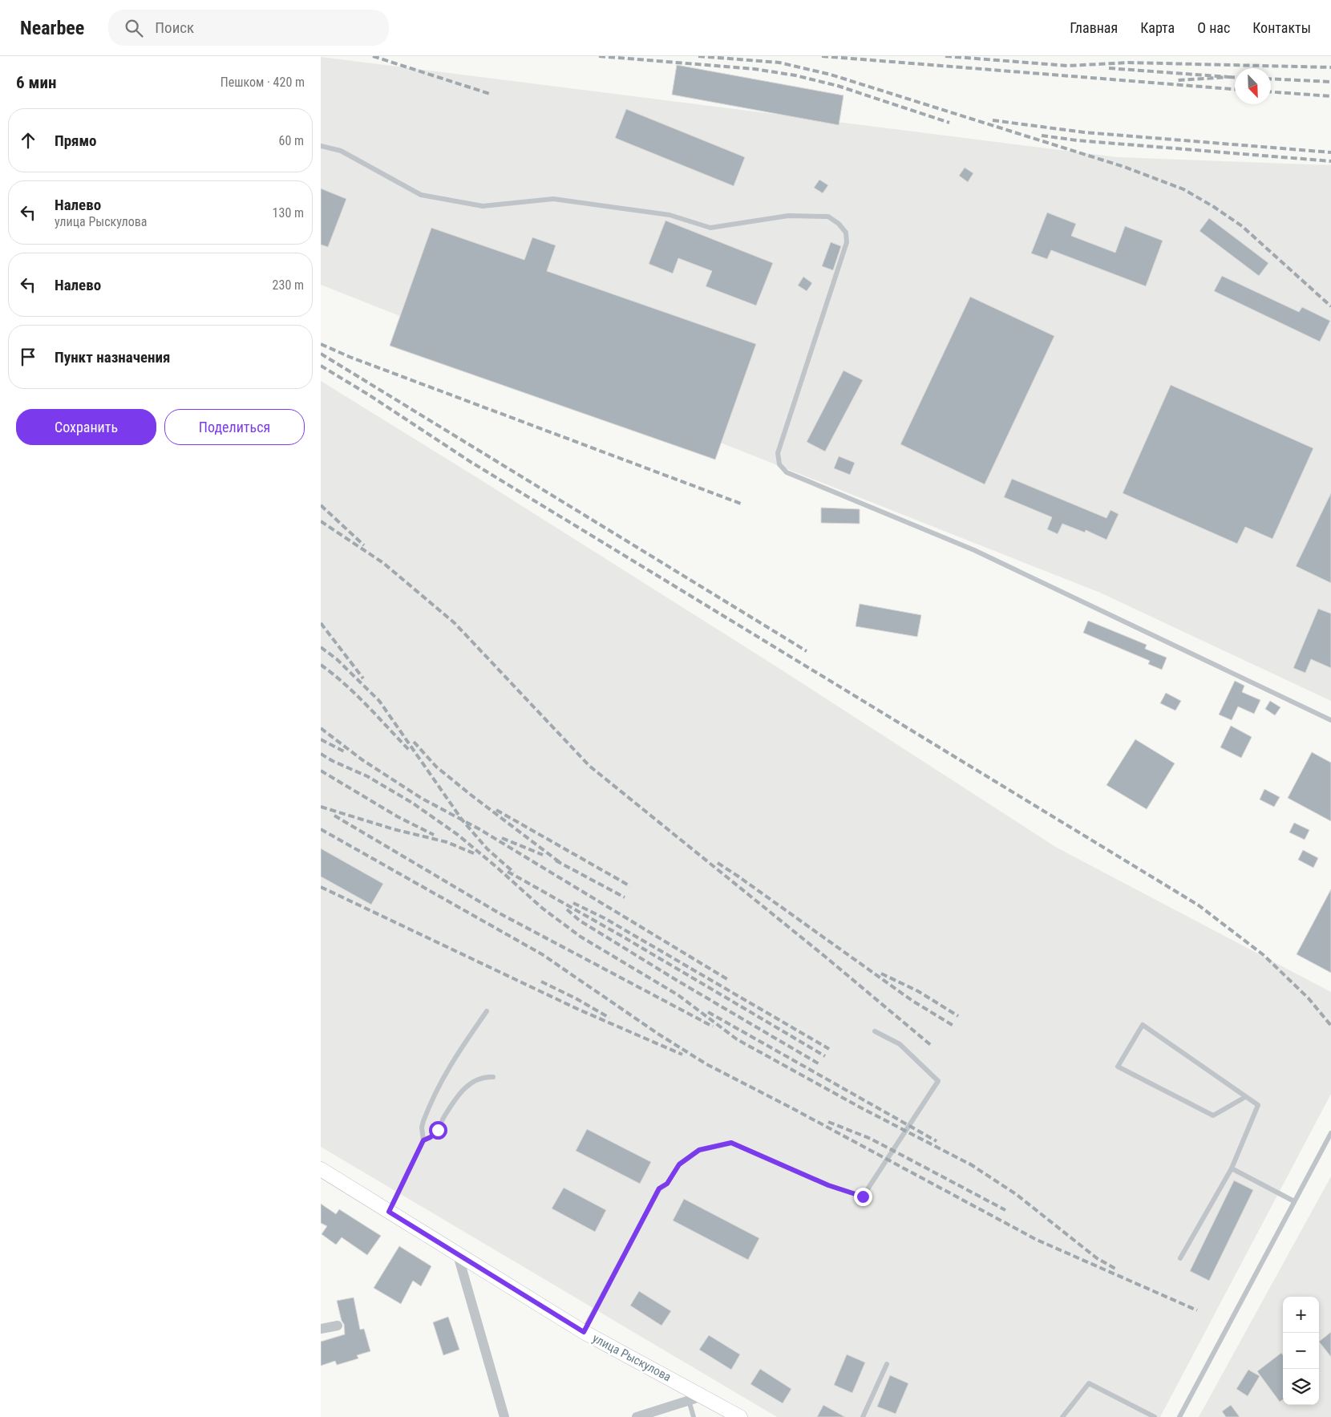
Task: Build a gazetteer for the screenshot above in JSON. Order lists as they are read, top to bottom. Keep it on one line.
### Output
{"streets":{"street":["улица Рыскулова"]},"north":"bottom right","page":{"header":"Nearbee","search":"Поиск","nav":["Главная","Карта","О нас","Контакты"],"heading":["6 мин","Пешком · 420 m"],"list":[["Прямо","60 m"],["Налево","улица Рыскулова","130 m"],["Налево","230 m"],"Пункт назначения"],"buttons":["Сохранить","Поделиться"],"map_buttons":["+","−"]}}
